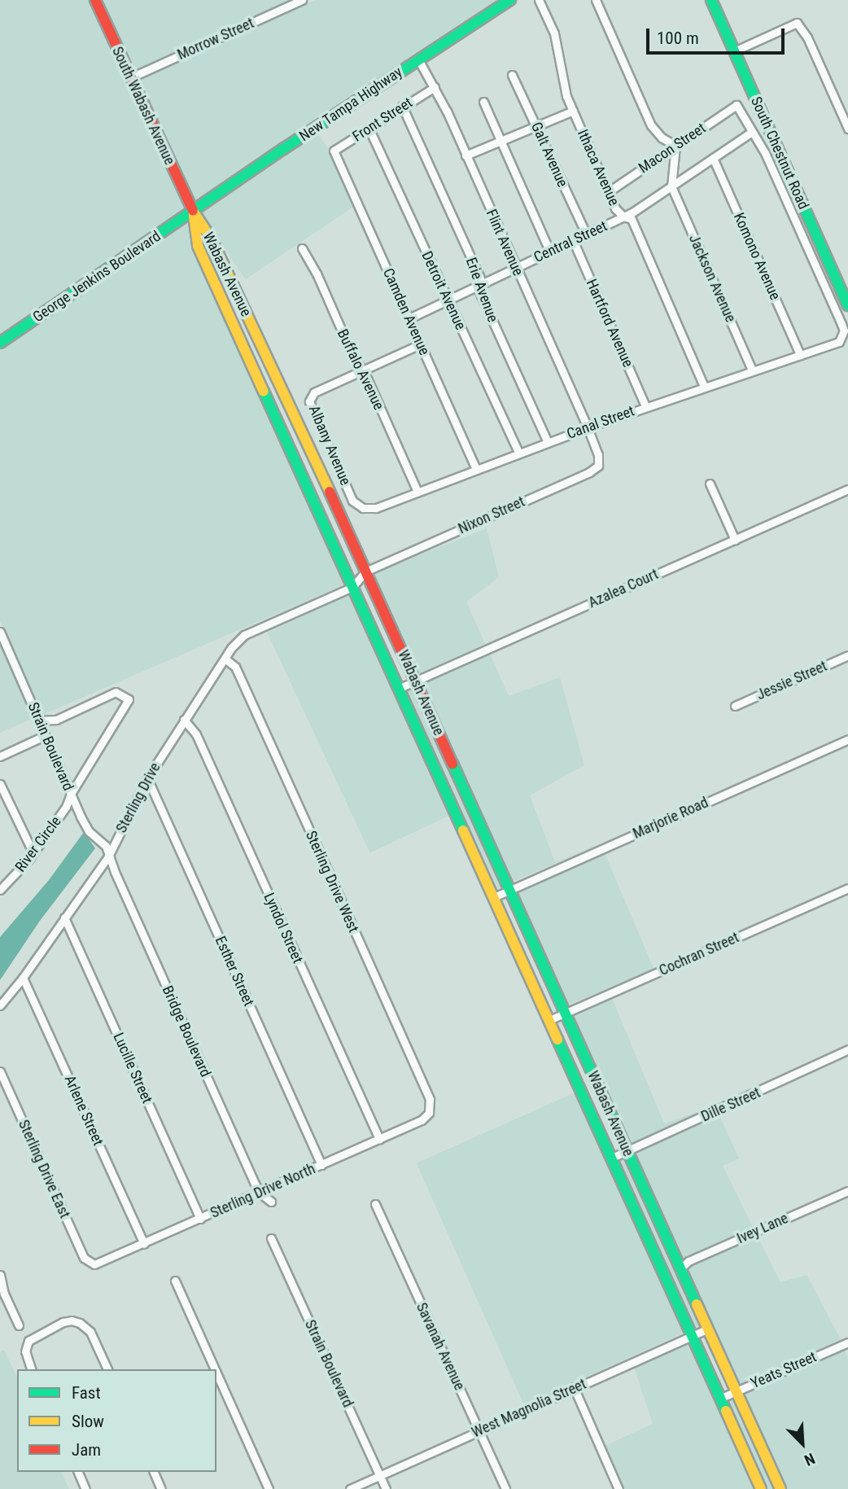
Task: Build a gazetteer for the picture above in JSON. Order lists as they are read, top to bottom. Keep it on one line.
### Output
{"streets":{"main road":["New Tampa Highway","South Wabash Avenue","South Chestnut Road","Wabash Avenue","George Jenkins Boulevard"],"street":["Morrow Street","Front Street","Macon Street","Galt Avenue","Ithaca Avenue","Central Street","Flint Avenue","Komono Avenue","Jackson Avenue","Erie Avenue","Detroit Avenue","Camden Avenue","Hartford Avenue","Buffalo Avenue","Canal Street","Albany Avenue","Nixon Street","Azalea Court","Jessie Street","Strain Boulevard","Sterling Drive","Marjorie Road","River Circle","Sterling Drive West","Lyndol Street","Cochran Street","Esther Street","Bridge Boulevard","Lucille Street","Dille Street","Arlene Street","Sterling Drive East","Sterling Drive North","Ivey Lane","Savanah Avenue","Yeats Street","West Magnolia Street"]},"crossings":[["Morrow Street","South Wabash Avenue"],["New Tampa Highway","South Wabash Avenue"],["New Tampa Highway","Flint Avenue"],["New Tampa Highway","Wabash Avenue"],["New Tampa Highway","George Jenkins Boulevard"],["South Wabash Avenue","Wabash Avenue"],["South Wabash Avenue","George Jenkins Boulevard"],["Front Street","Flint Avenue"],["Front Street","Erie Avenue"],["Front Street","Detroit Avenue"],["Front Street","Camden Avenue"],["Macon Street","Ithaca Avenue"],["Macon Street","Central Street"],["Macon Street","Canal Street"],["Galt Avenue","Central Street"],["Ithaca Avenue","Central Street"],["Ithaca Avenue","Canal Street"],["Central Street","Flint Avenue"],["Central Street","Komono Avenue"],["Central Street","Jackson Avenue"],["Central Street","Erie Avenue"],["Central Street","Detroit Avenue"],["Central Street","Camden Avenue"],["Central Street","Hartford Avenue"],["Central Street","Canal Street"],["Flint Avenue","Canal Street"],["Flint Avenue","Nixon Street"],["Komono Avenue","Canal Street"],["Wabash Avenue","George Jenkins Boulevard"],["Wabash Avenue","Nixon Street"],["Wabash Avenue","Azalea Court"],["Wabash Avenue","Sterling Drive"],["Wabash Avenue","Marjorie Road"],["Wabash Avenue","Cochran Street"],["Wabash Avenue","Dille Street"],["Wabash Avenue","Ivey Lane"],["Wabash Avenue","Yeats Street"],["Wabash Avenue","West Magnolia Street"],["Jackson Avenue","Canal Street"],["Erie Avenue","Canal Street"],["Detroit Avenue","Canal Street"],["Camden Avenue","Canal Street"],["Hartford Avenue","Canal Street"],["Buffalo Avenue","Canal Street"],["Buffalo Avenue","Albany Avenue"],["Canal Street","Albany Avenue"],["Canal Street","Nixon Street"],["Nixon Street","Sterling Drive"],["Strain Boulevard","Sterling Drive"],["Strain Boulevard","River Circle"],["Strain Boulevard","Bridge Boulevard"],["Strain Boulevard","West Magnolia Street"],["Sterling Drive","Sterling Drive West"],["Sterling Drive","Lyndol Street"],["Sterling Drive","Esther Street"],["Sterling Drive","Bridge Boulevard"],["Sterling Drive","Lucille Street"],["Sterling Drive","Arlene Street"],["Sterling Drive West","Sterling Drive North"],["Lyndol Street","Sterling Drive North"],["Esther Street","Sterling Drive North"],["Bridge Boulevard","Sterling Drive North"],["Lucille Street","Sterling Drive North"],["Arlene Street","Sterling Drive North"],["Sterling Drive East","Sterling Drive North"],["Savanah Avenue","West Magnolia Street"]],"legend":["Fast","Slow","Jam"],"scale_bar":"100 m","north":"bottom right"}
